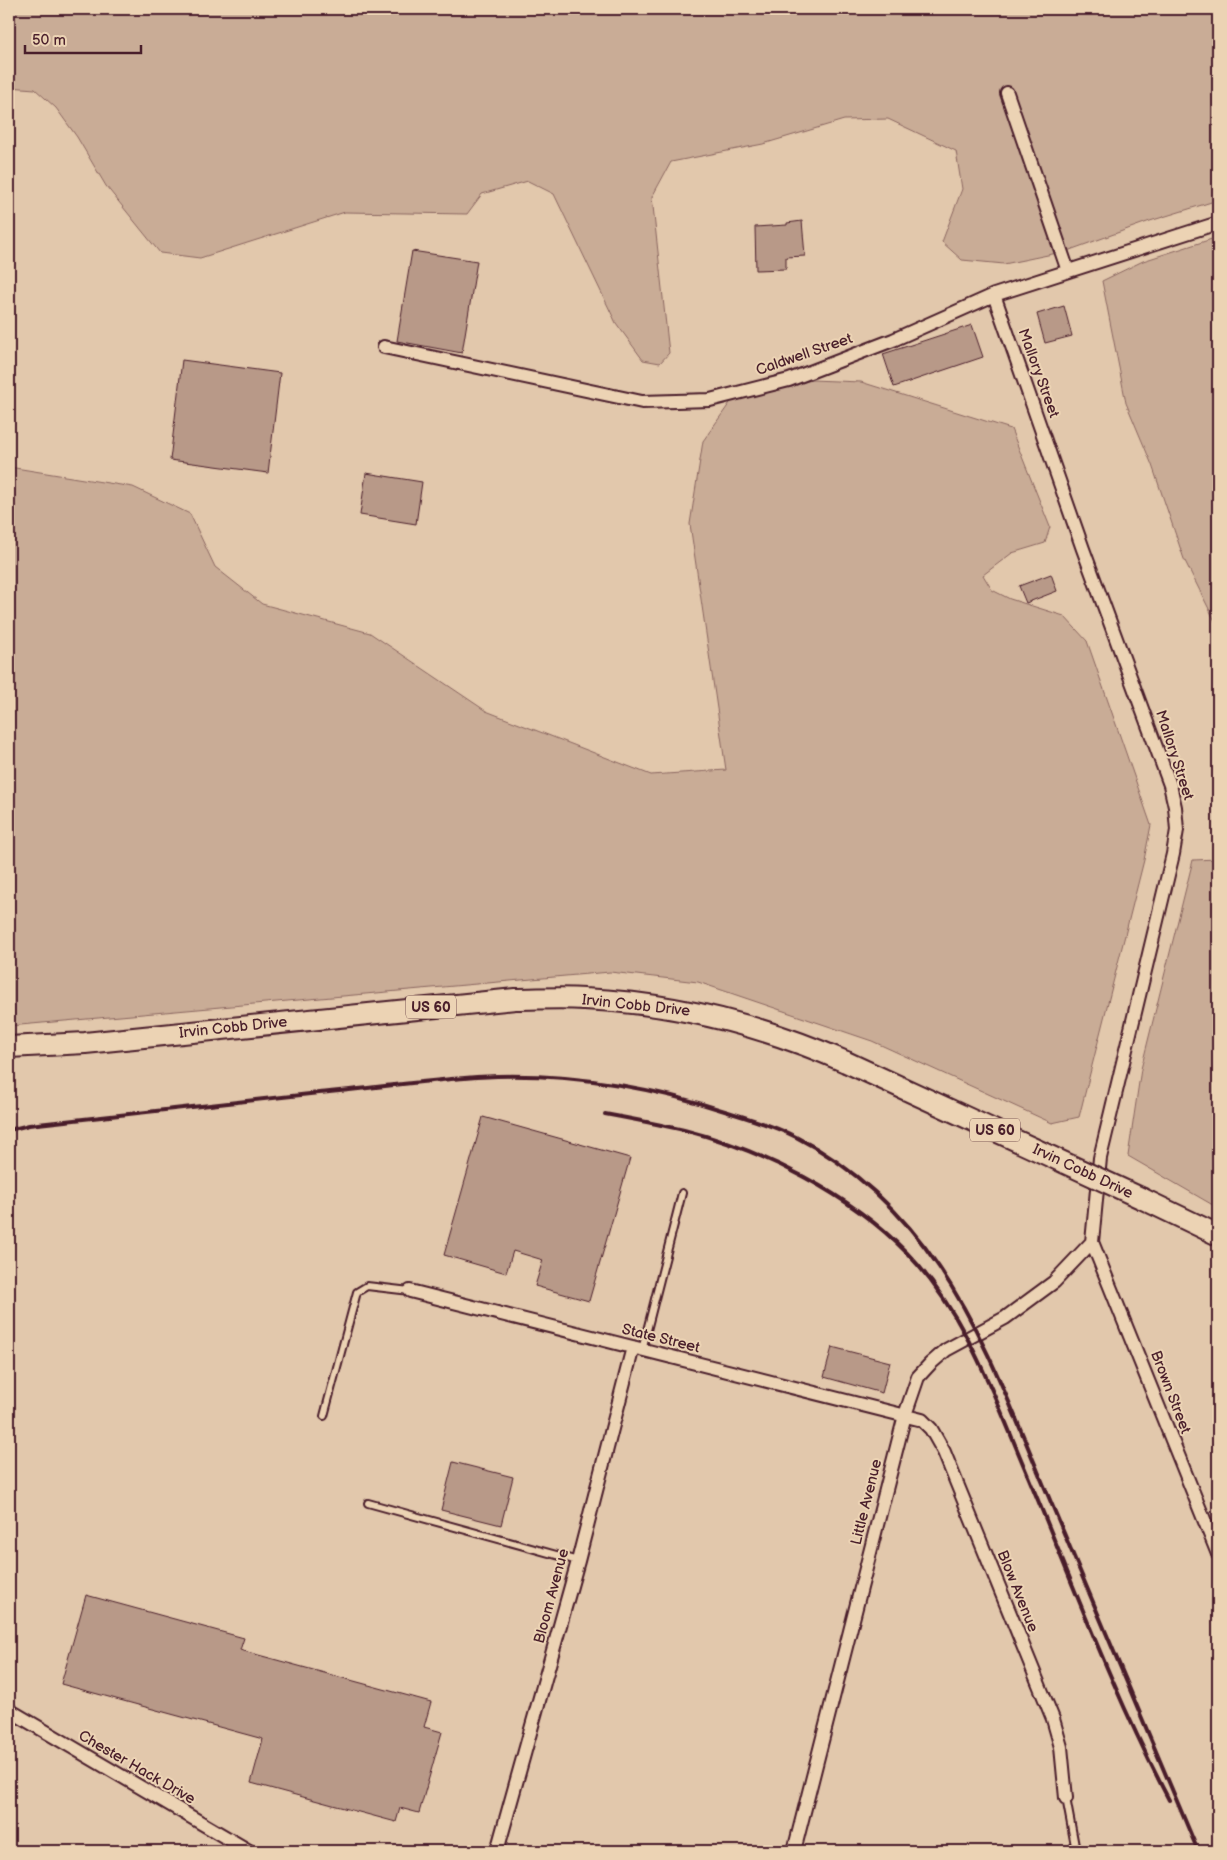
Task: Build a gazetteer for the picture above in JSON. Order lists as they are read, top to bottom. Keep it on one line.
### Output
{"streets":{"main road":["Irvin Cobb Drive","US 60"],"street":["Caldwell Street","Mallory Street","State Street","Brown Street","Little Avenue","Blow Avenue","Bloom Avenue","Chester Hack Drive"]},"crossings":[["Caldwell Street","Mallory Street"],["Mallory Street","Brown Street"],["Mallory Street","Little Avenue"],["State Street","Little Avenue"],["State Street","Blow Avenue"],["State Street","Bloom Avenue"],["Brown Street","Little Avenue"],["Little Avenue","Blow Avenue"]],"scale_bar":"50 m"}
